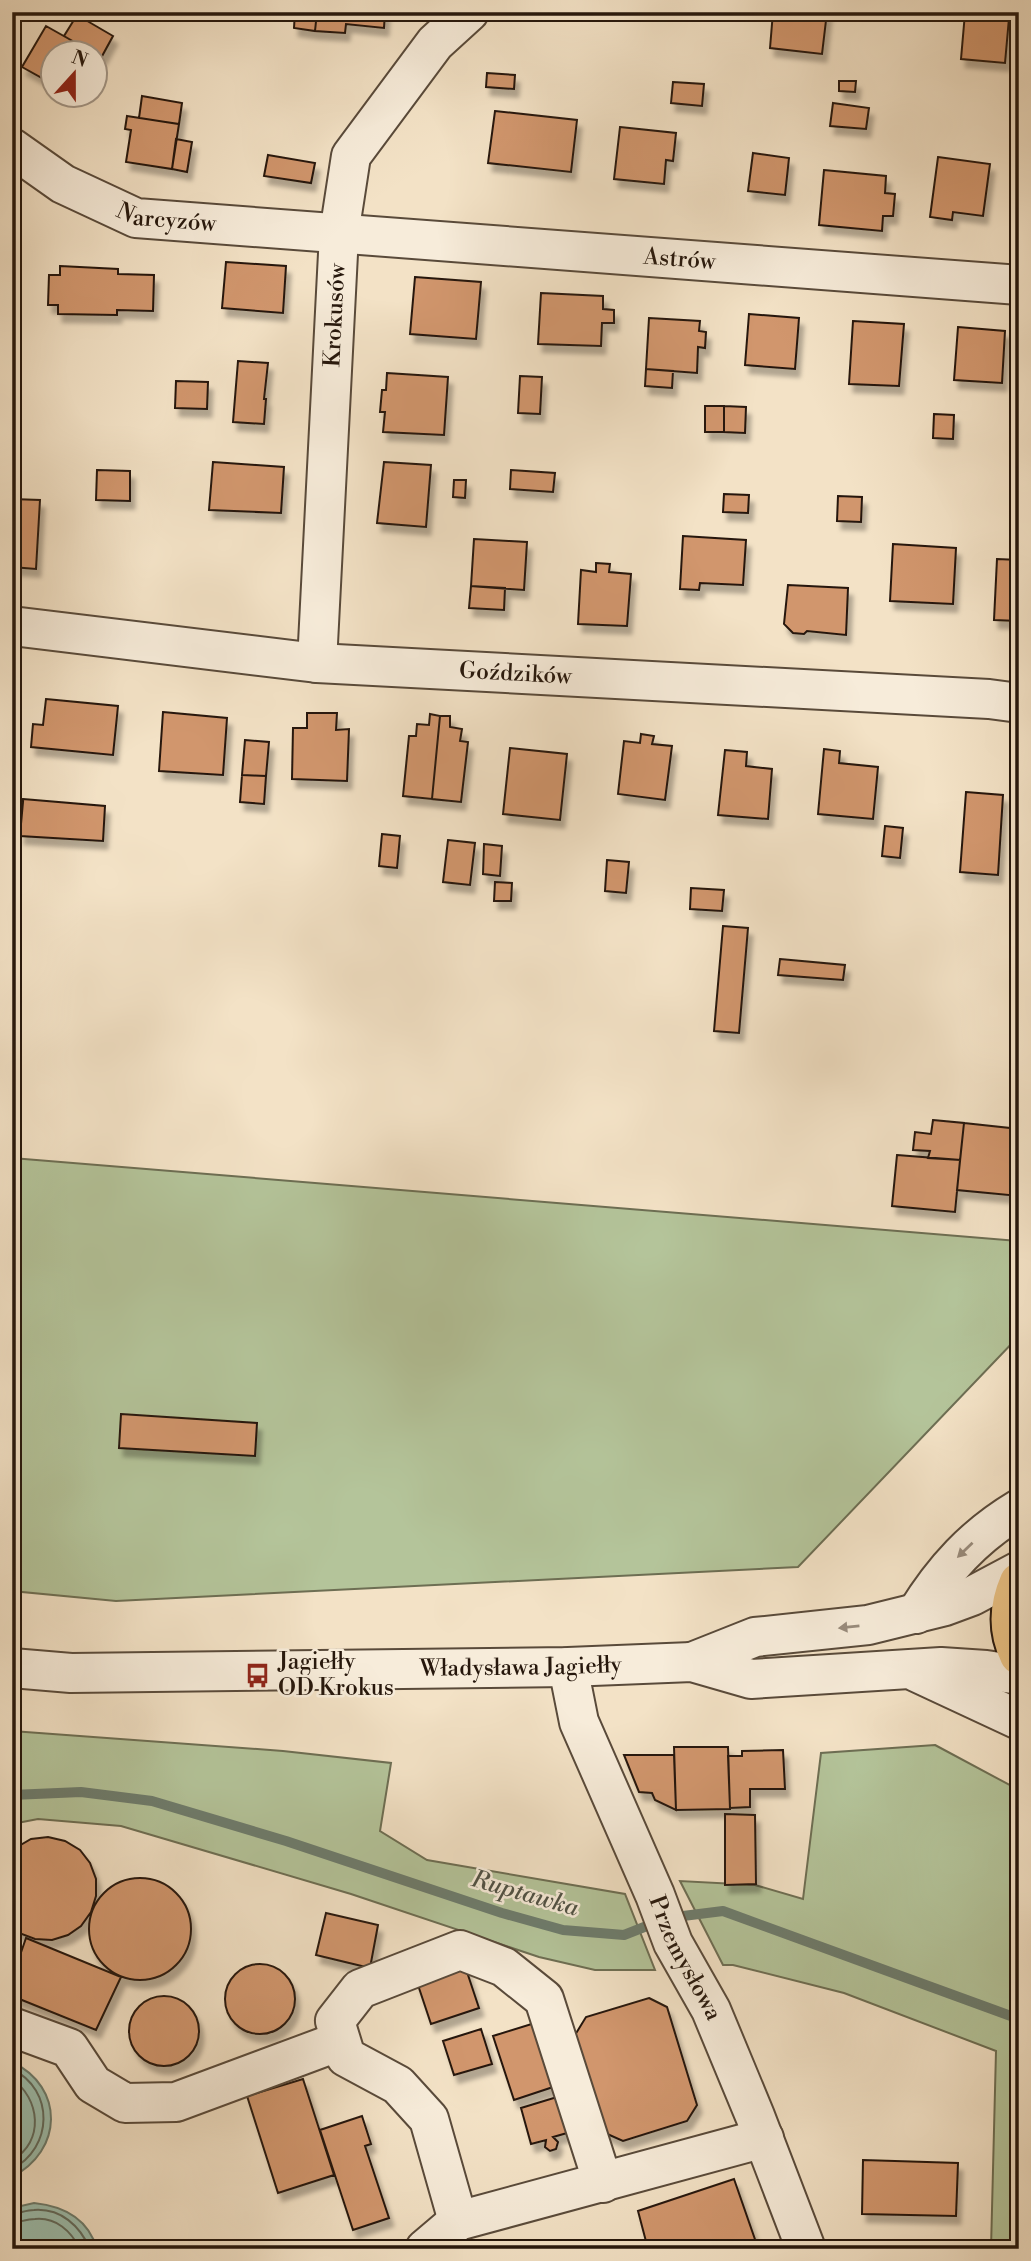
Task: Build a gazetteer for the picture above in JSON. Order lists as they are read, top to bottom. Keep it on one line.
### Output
{"streets":{"street":["Narcyzów","Astrów","Krokusów","Goździków","Władysława Jagiełły","Przemysłowa"]},"crossings":[["Narcyzów","Astrów"],["Narcyzów","Krokusów"],["Astrów","Krokusów"],["Krokusów","Goździków"],["Władysława Jagiełły","Przemysłowa"]],"water":["Ruptawka"],"places":{"bus stop":["Jagiełły OD Krokus"]},"north":"top"}
